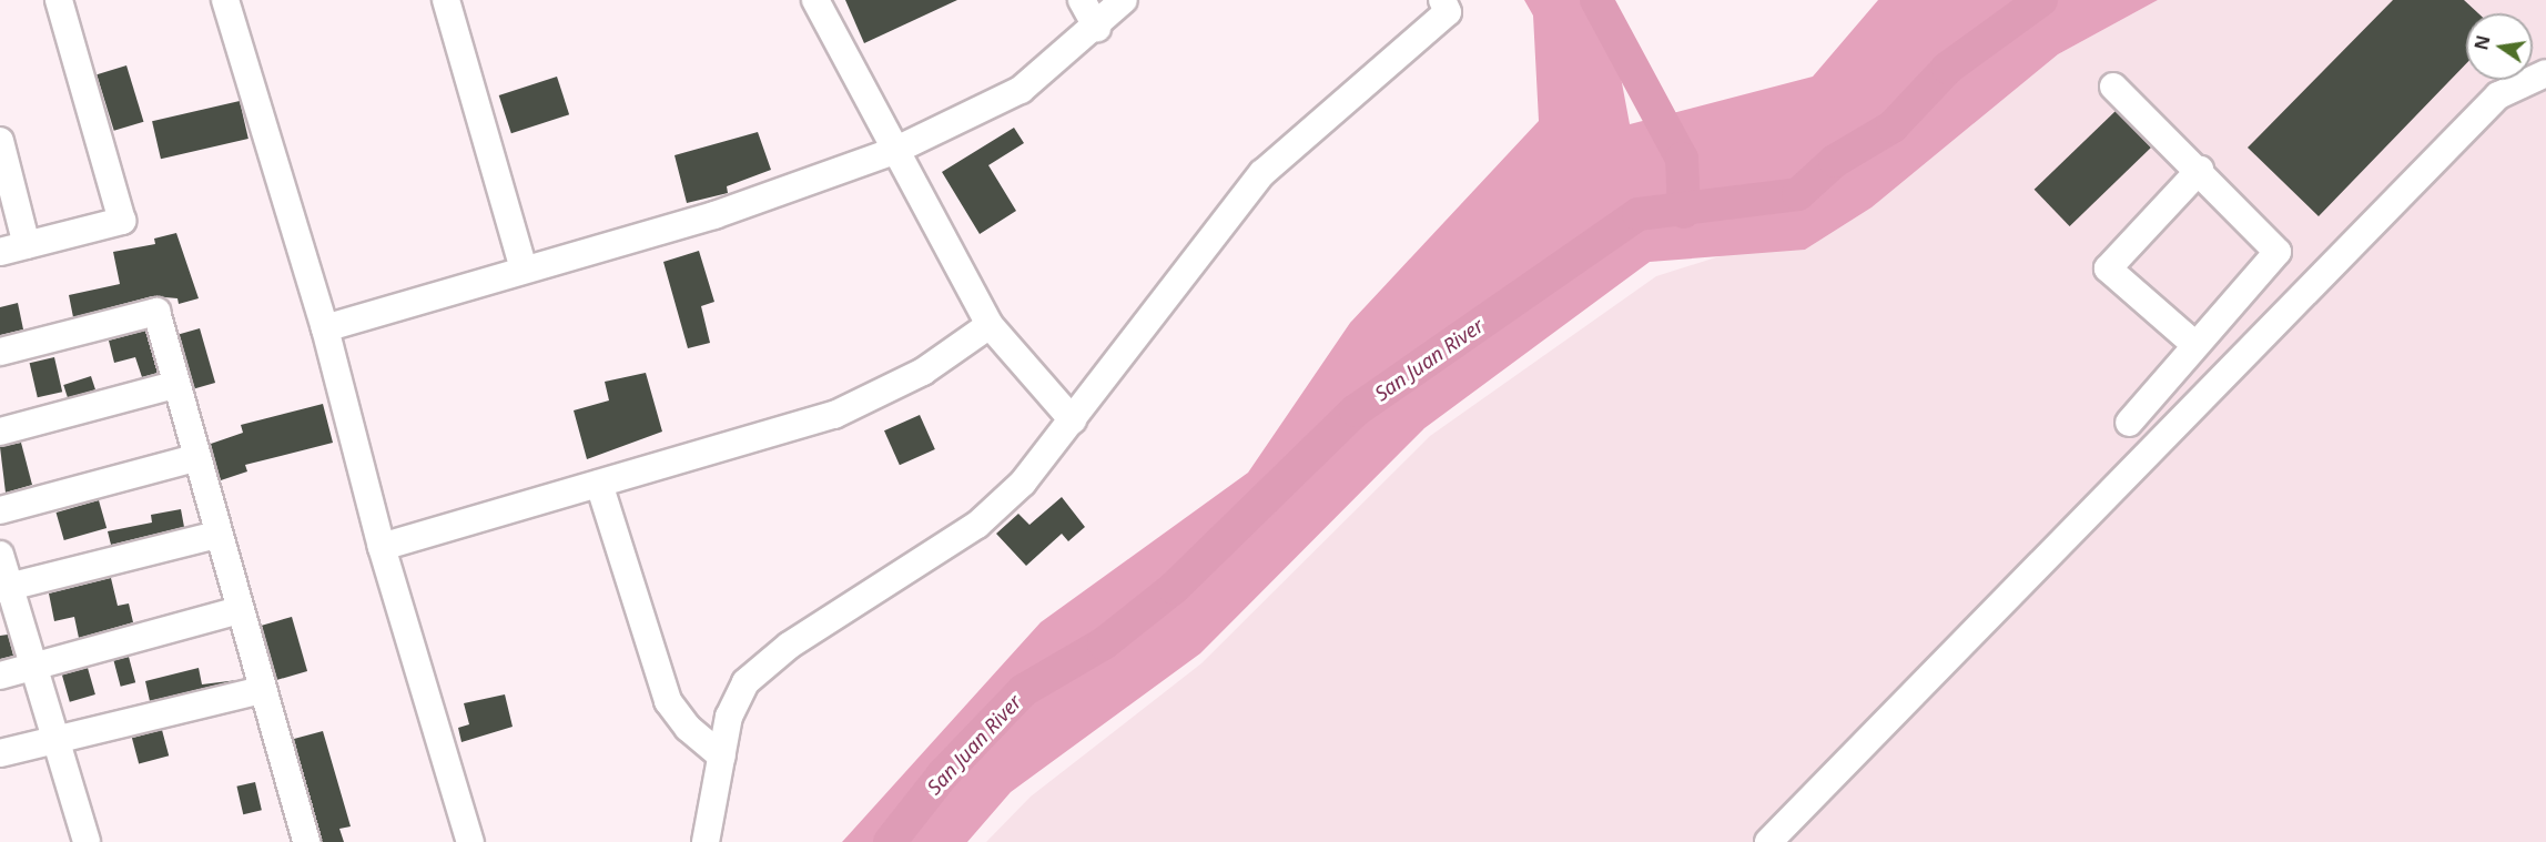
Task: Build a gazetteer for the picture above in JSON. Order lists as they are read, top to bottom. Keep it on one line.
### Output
{"water":["San Juan River"],"north":"left"}
